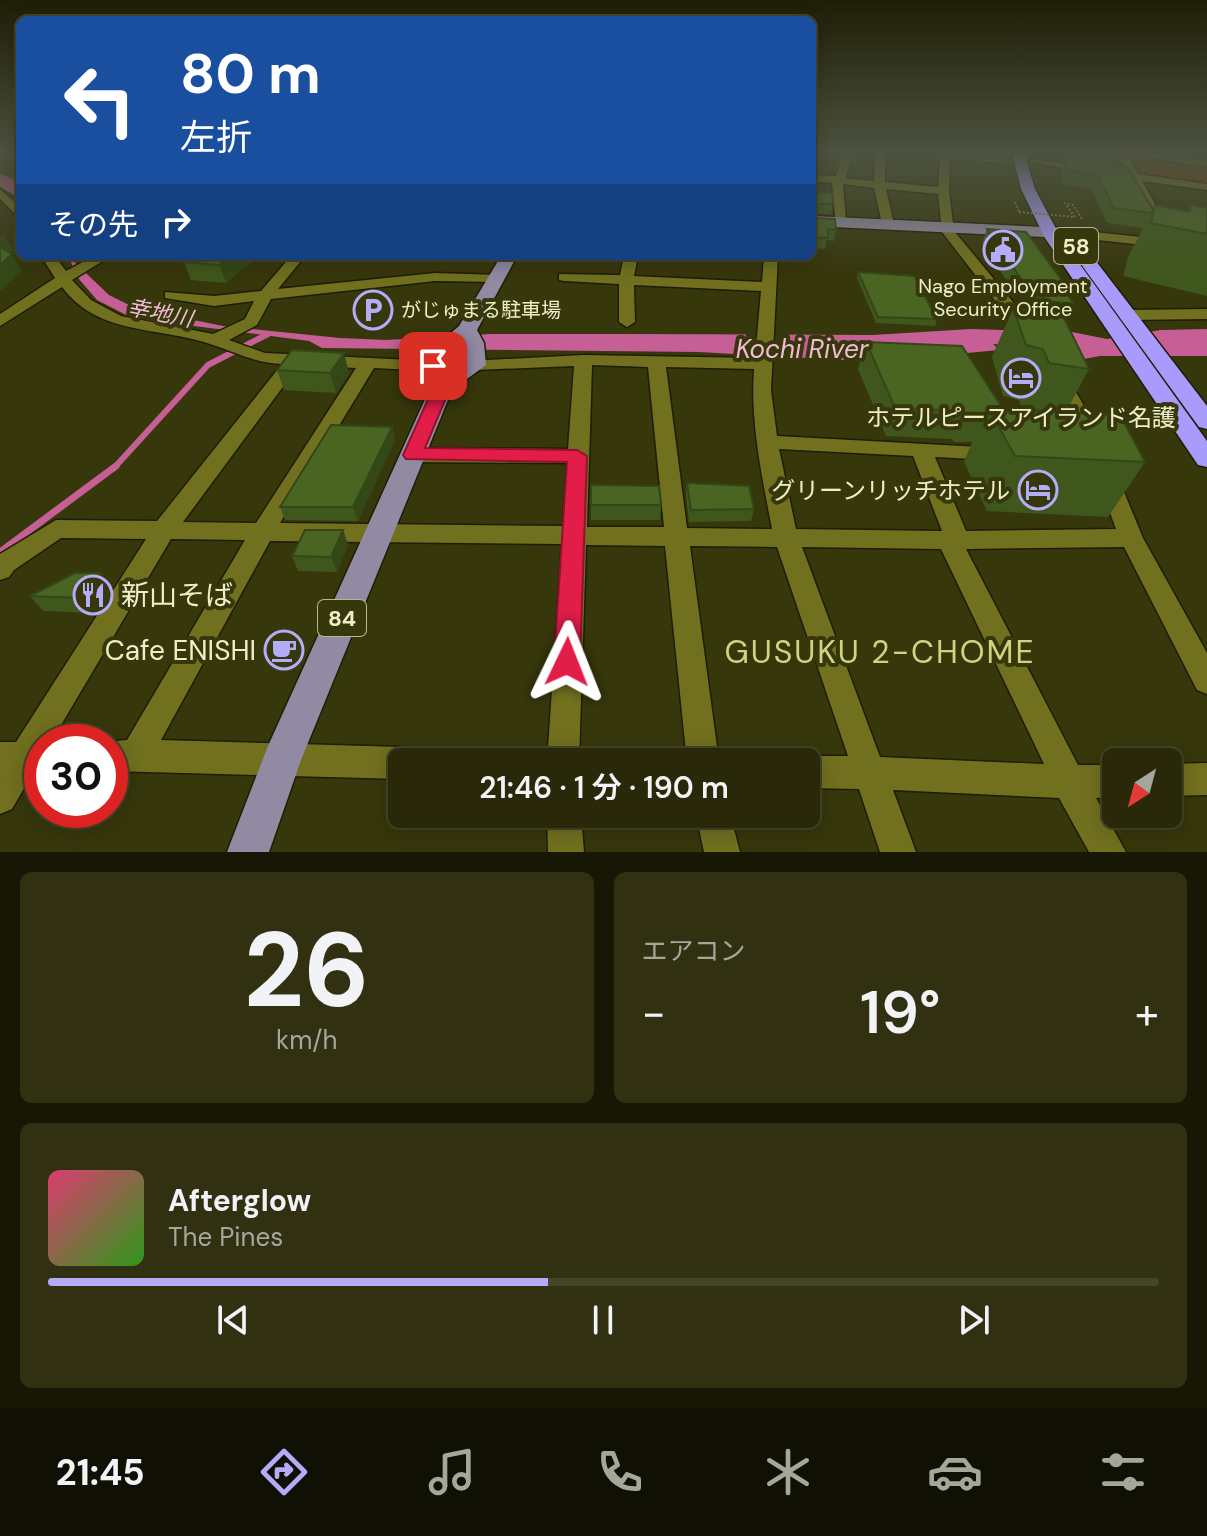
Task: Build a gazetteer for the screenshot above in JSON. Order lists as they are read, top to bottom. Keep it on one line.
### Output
{"streets":{"highway":["58"],"main road":["84"]},"districts":["GUSUKU 2-CHOME"],"water":["幸地川","Kochi River"],"places":{"public building":["Nago Employment Security Office"],"parking":["がじゅまる駐車場"],"hotel":["ホテルピースアイランド名護","グリーンリッチホテル"],"restaurant":["新山そば"],"cafe":["Cafe ENISHI"]},"north":"bottom left","page":{"turn":["80 m","左折"],"then":"その先","limit":"30","trip":"21:46 · 1 分 · 190 m","tile":[["26","km/h"],"エアコン"],"heat":["−","19°","+"],"song":["Afterglow","The Pines"],"tabs":"21:45"}}
